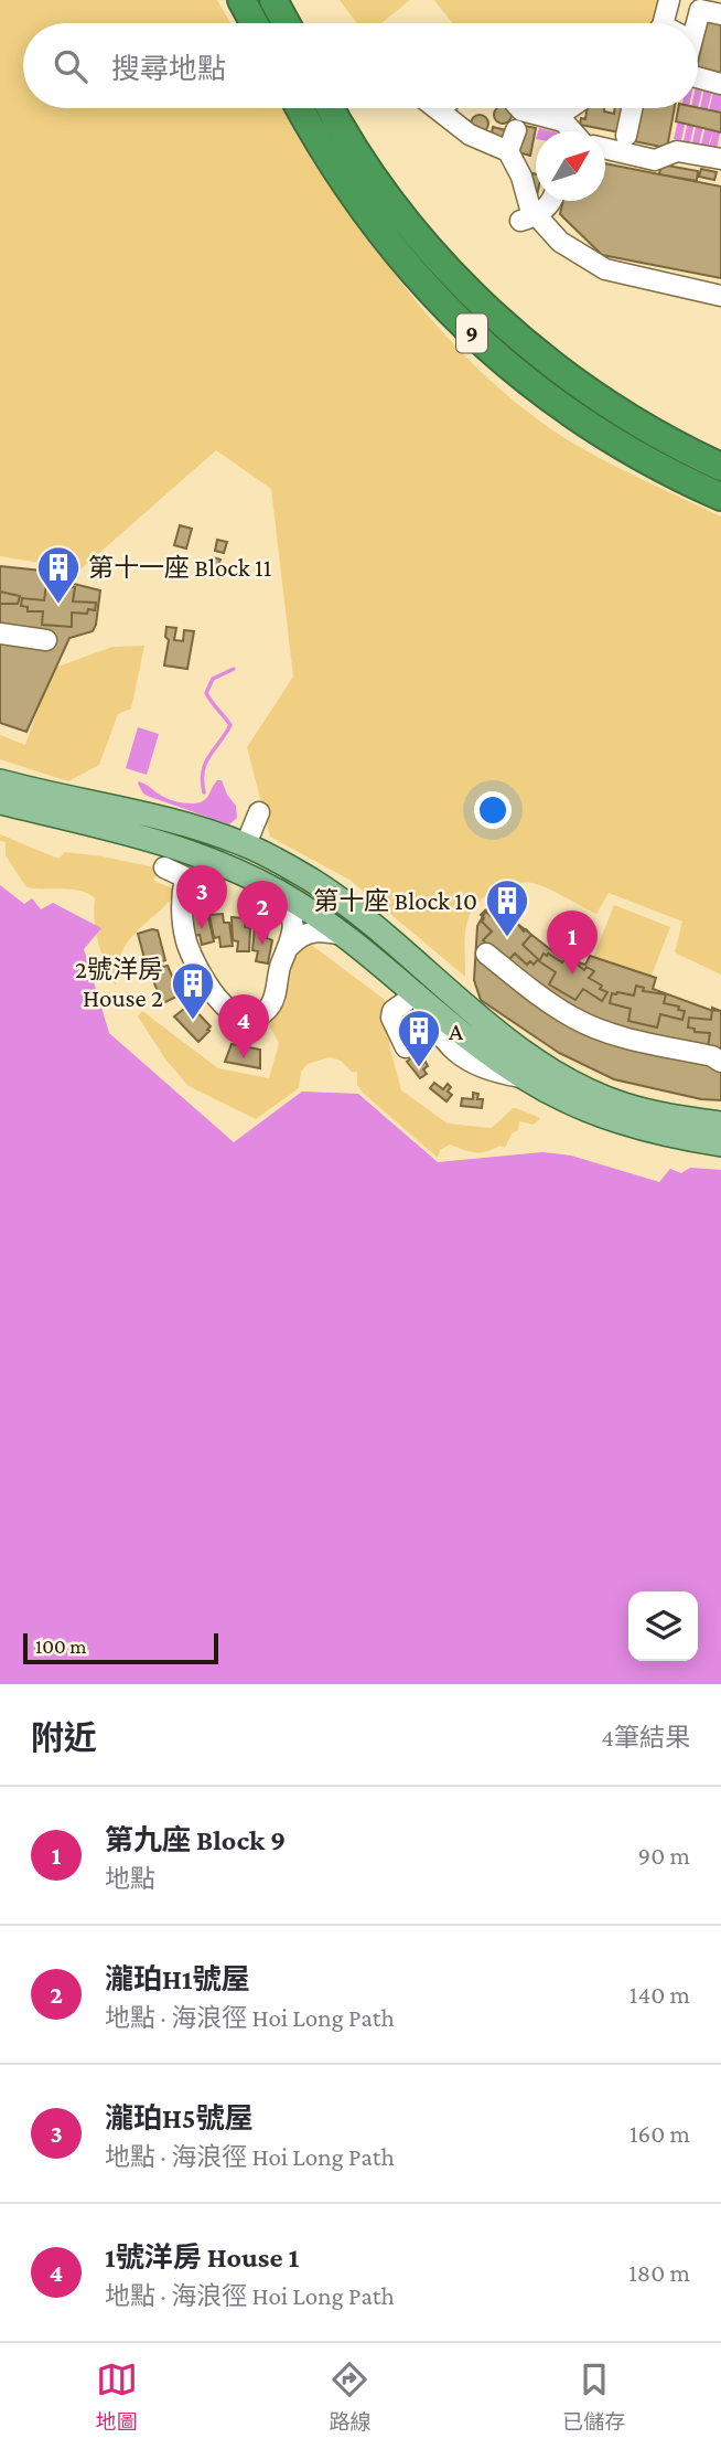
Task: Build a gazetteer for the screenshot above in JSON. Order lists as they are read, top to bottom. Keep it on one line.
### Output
{"streets":{"highway":["9"]},"places":{"building":["第十一座 Block 11","第十座 Block 10","2號洋房 House 2","A"]},"scale_bar":"100 m","north":"top right","page":{"search":"搜尋地點","pins":["3","2","1","4"],"scale":"100 m","heading":["附近","4筆結果"],"list":[{"mark":"1","name":"第九座 Block 9","note":"地點","value":"90 m"},{"mark":"2","name":"瀧珀H1號屋","note":"地點 · 海浪徑 Hoi Long Path","value":"140 m"},{"mark":"3","name":"瀧珀H5號屋","note":"地點 · 海浪徑 Hoi Long Path","value":"160 m"},{"mark":"4","name":"1號洋房 House 1","note":"地點 · 海浪徑 Hoi Long Path","value":"180 m"}],"nav":["地圖","路線","已儲存"]}}
